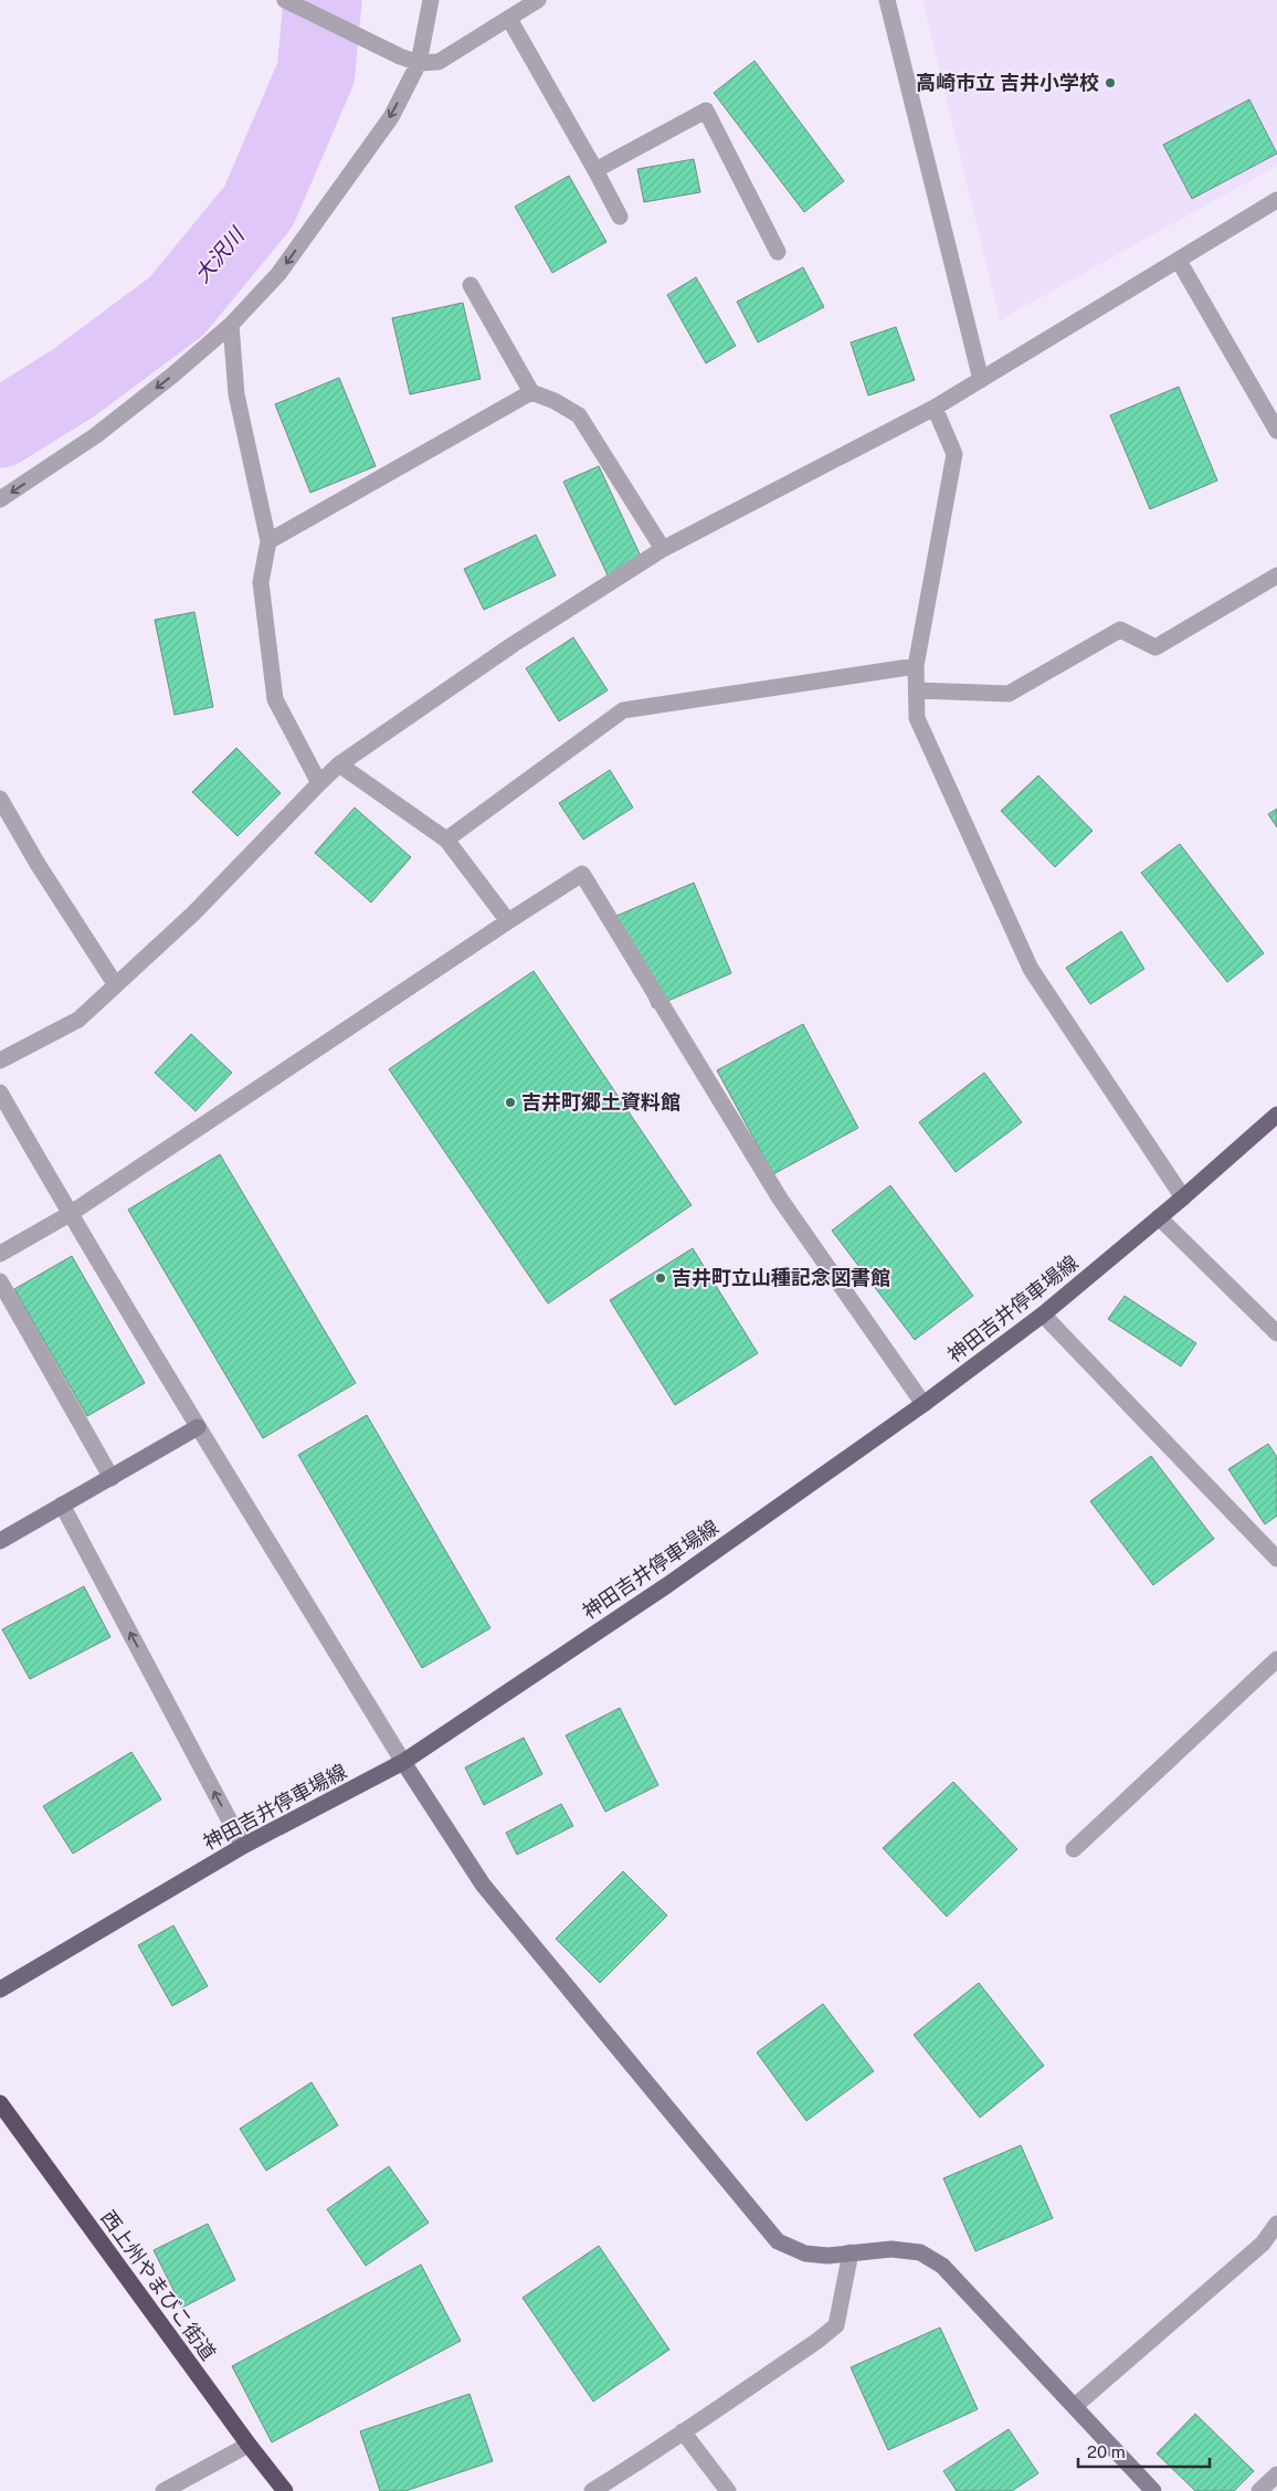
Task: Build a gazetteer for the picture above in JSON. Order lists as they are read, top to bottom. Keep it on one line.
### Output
{"streets":{"highway":["西上州やまびこ街道"],"main road":["神田吉井停車場線"]},"water":["大沢川"],"places":["高崎市立 吉井小学校","吉井町郷土資料館","吉井町立山種記念図書館"],"scale_bar":"20 m"}
